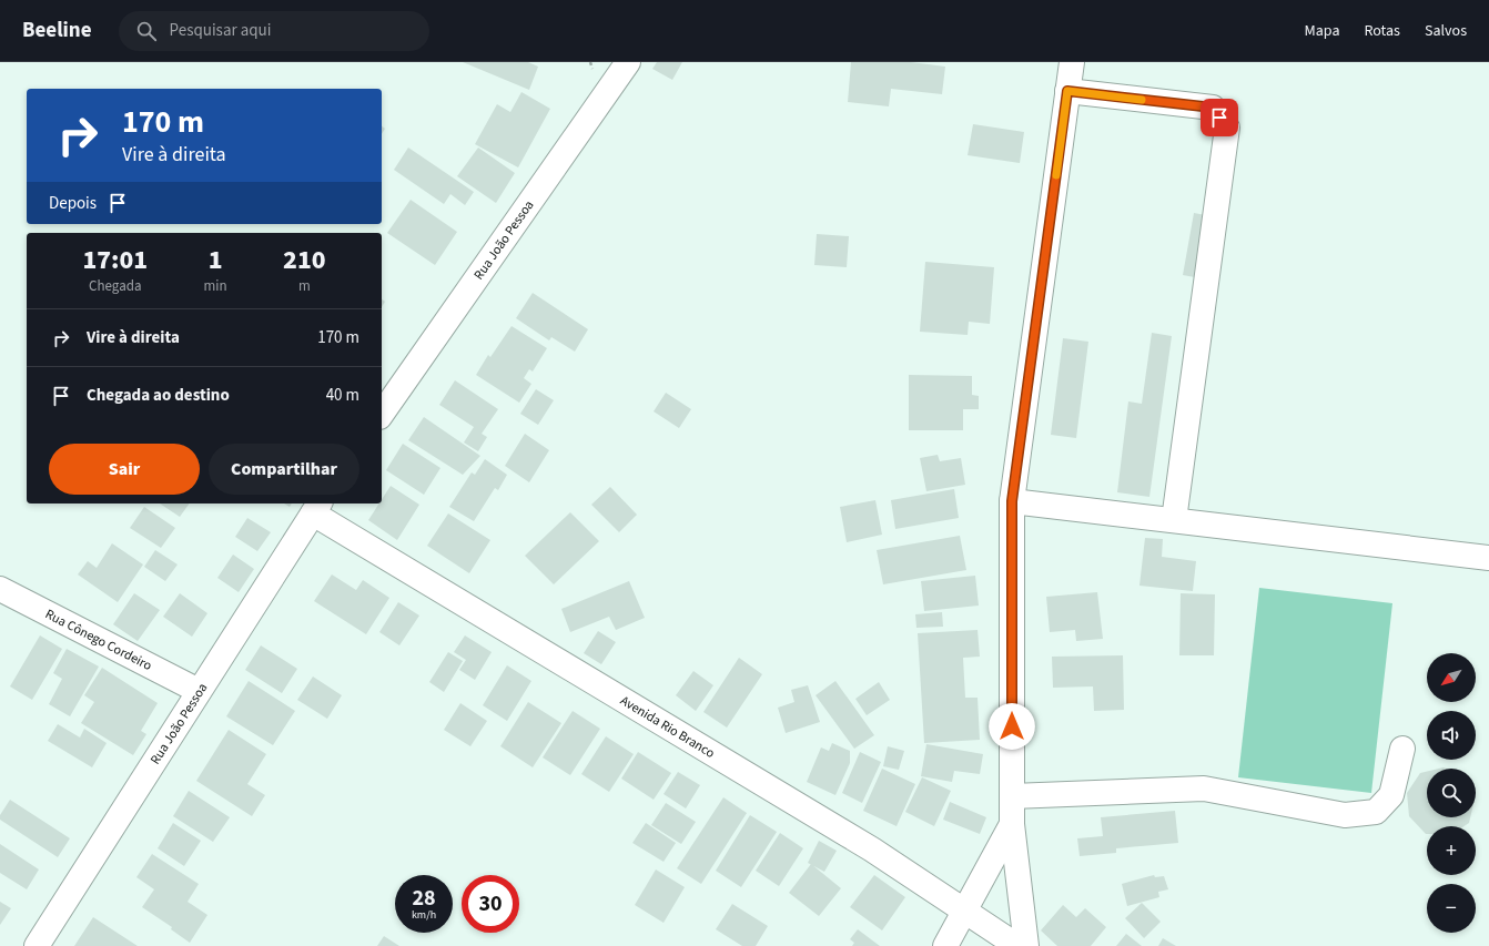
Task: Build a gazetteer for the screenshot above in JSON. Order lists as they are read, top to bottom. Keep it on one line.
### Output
{"streets":{"street":["Rua João Pessoa","Rua Cônego Cordeiro","Avenida Rio Branco"]},"crossings":[["Rua João Pessoa","Rua Cônego Cordeiro"],["Rua João Pessoa","Avenida Rio Branco"]],"north":"bottom left","page":{"header":"Beeline","search":"Pesquisar aqui","nav":["Mapa","Rotas","Salvos"],"turn":["170 m","Vire à direita"],"then":"Depois","eta":["17:01","Chegada","1","min","210","m"],"list":[{"name":"Vire à direita","value":"170 m"},{"name":"Chegada ao destino","value":"40 m"}],"buttons":["Sair","Compartilhar"],"map_buttons":["+","−"],"speed":"28 km/h","limit":"30"}}
